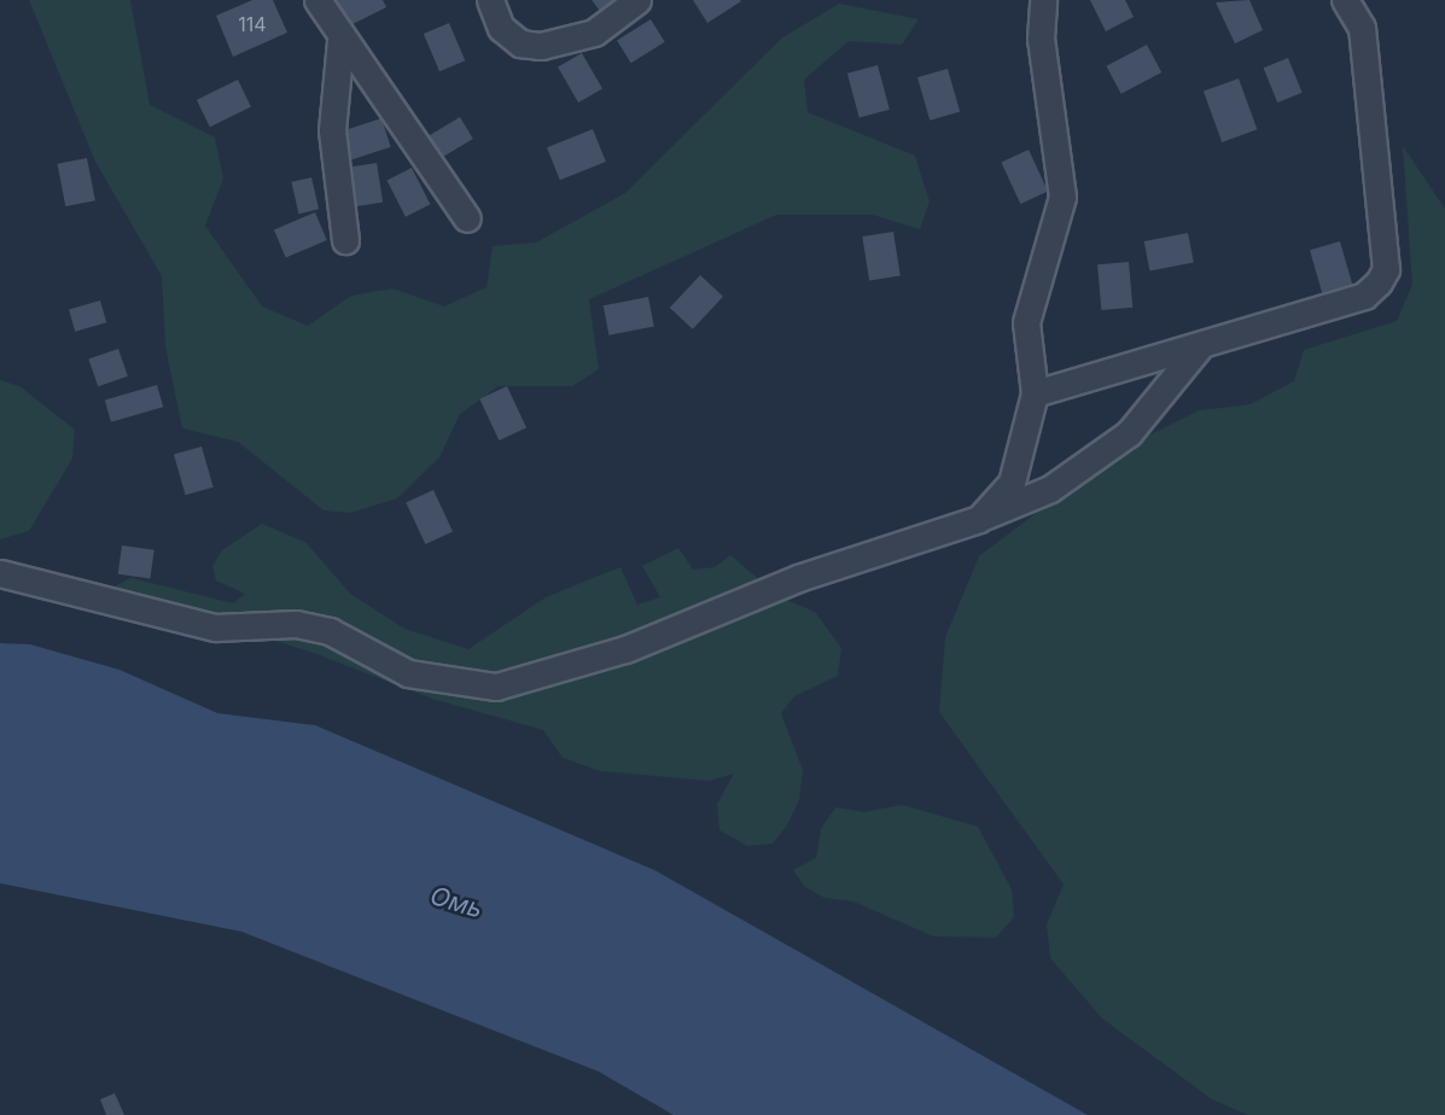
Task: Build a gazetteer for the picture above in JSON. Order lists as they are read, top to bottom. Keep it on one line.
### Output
{"water":["Омь"],"house_numbers":["114"]}
